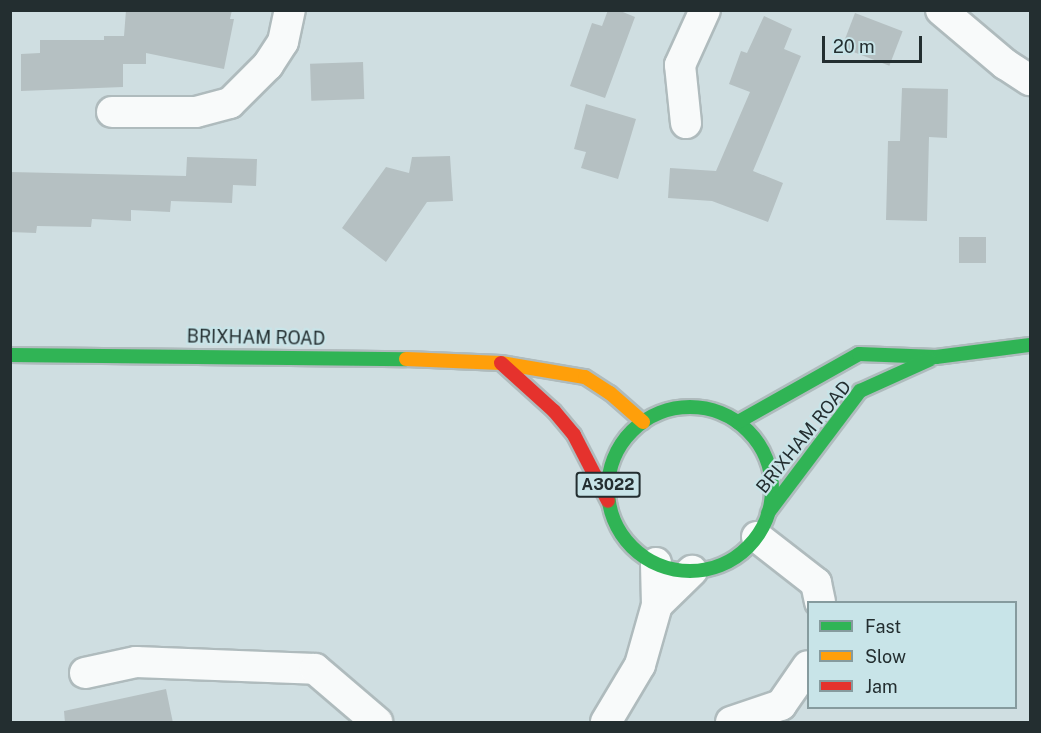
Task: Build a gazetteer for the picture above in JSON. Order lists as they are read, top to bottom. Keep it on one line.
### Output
{"streets":{"main road":["BRIXHAM ROAD","A3022"]},"legend":["Fast","Slow","Jam"],"scale_bar":"20 m"}
